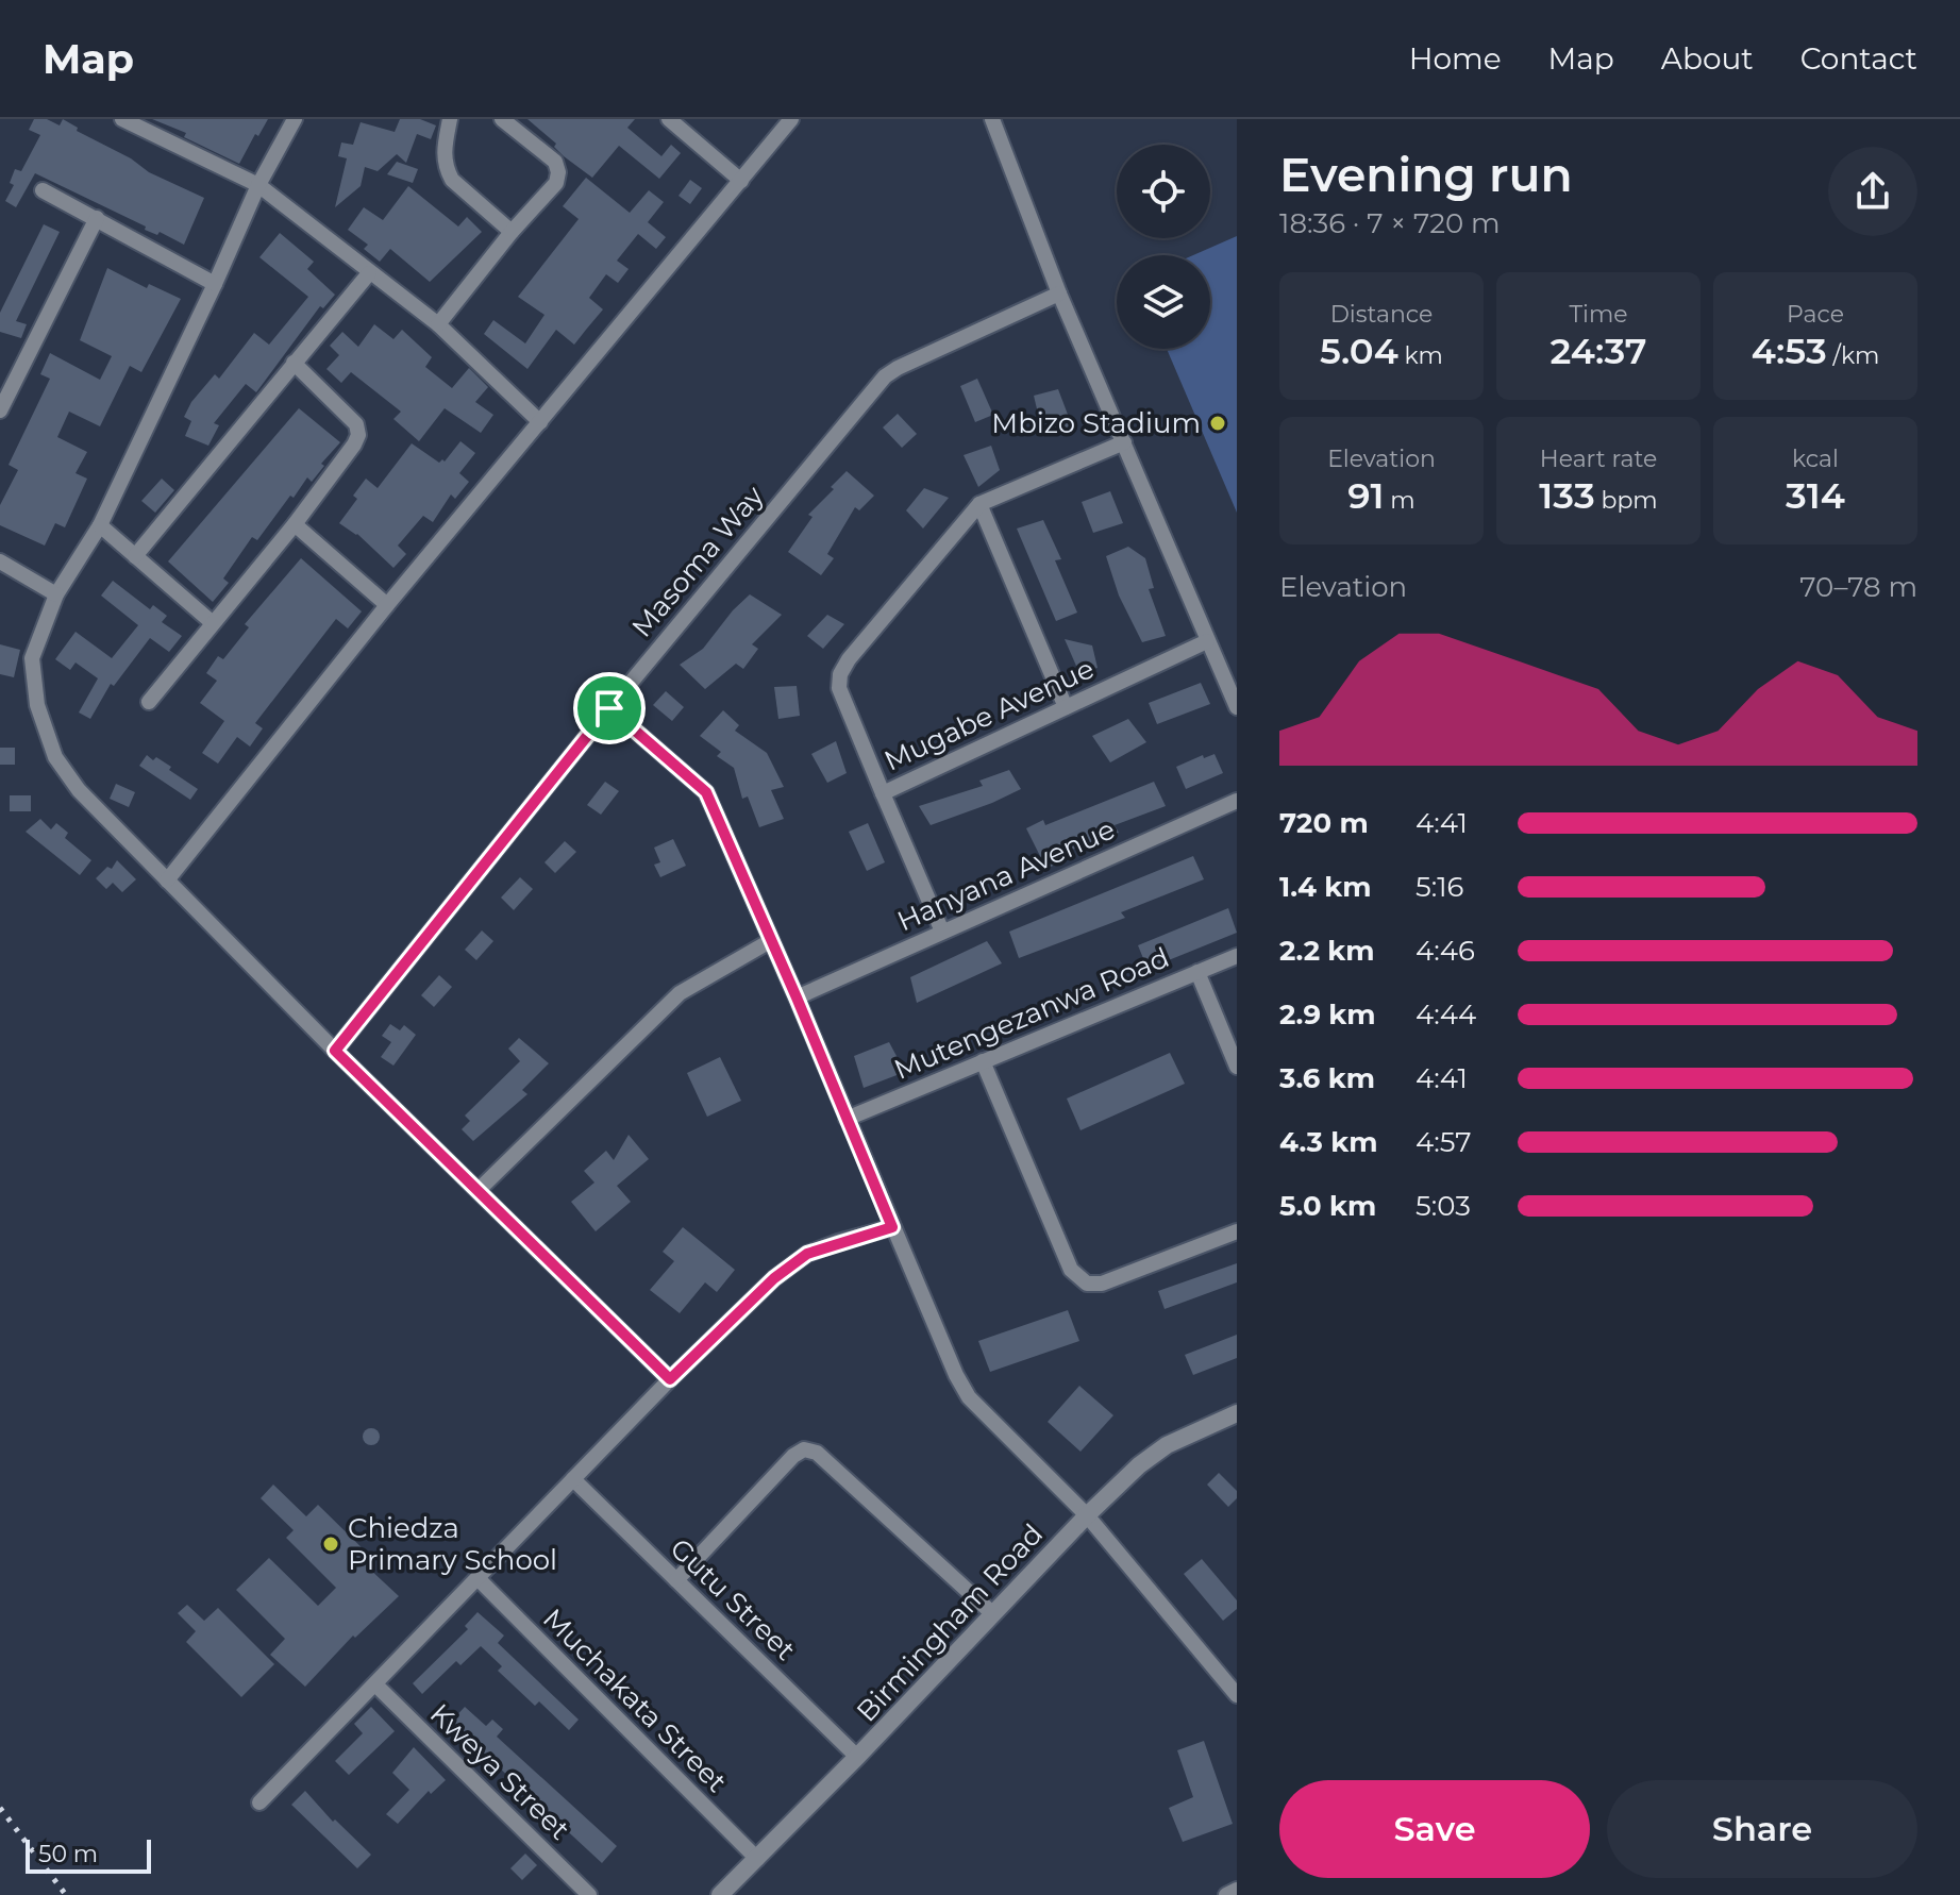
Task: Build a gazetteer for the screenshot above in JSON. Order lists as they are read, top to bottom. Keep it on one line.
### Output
{"streets":{"street":["Masoma Way","Mugabe Avenue","Hanyana Avenue","Mutengezanwa Road","Gutu Street","Birmingham Road","Muchakata Street","Kweya Street"]},"crossings":[["Mugabe Avenue","Hanyana Avenue"],["Gutu Street","Birmingham Road"],["Birmingham Road","Muchakata Street"]],"places":["Mbizo Stadium","Chiedza Primary School"],"scale_bar":"50 m","page":{"header":"Map","nav":["Home","Map","About","Contact"],"heading":["Evening run","18:36 · 7 × 720 m"],"stats":[["Distance","5.04 km"],["Time","24:37"],["Pace","4:53 /km"],["Elevation","91 m"],["Heart rate","133 bpm"],["kcal","314"]],"chart":["Elevation","70–78 m"],"list":[{"name":"720 m","note":"4:41"},{"name":"1.4 km","note":"5:16"},{"name":"2.2 km","note":"4:46"},{"name":"2.9 km","note":"4:44"},{"name":"3.6 km","note":"4:41"},{"name":"4.3 km","note":"4:57"},{"name":"5.0 km","note":"5:03"}],"buttons":["Save","Share"],"scale":"50 m"}}
